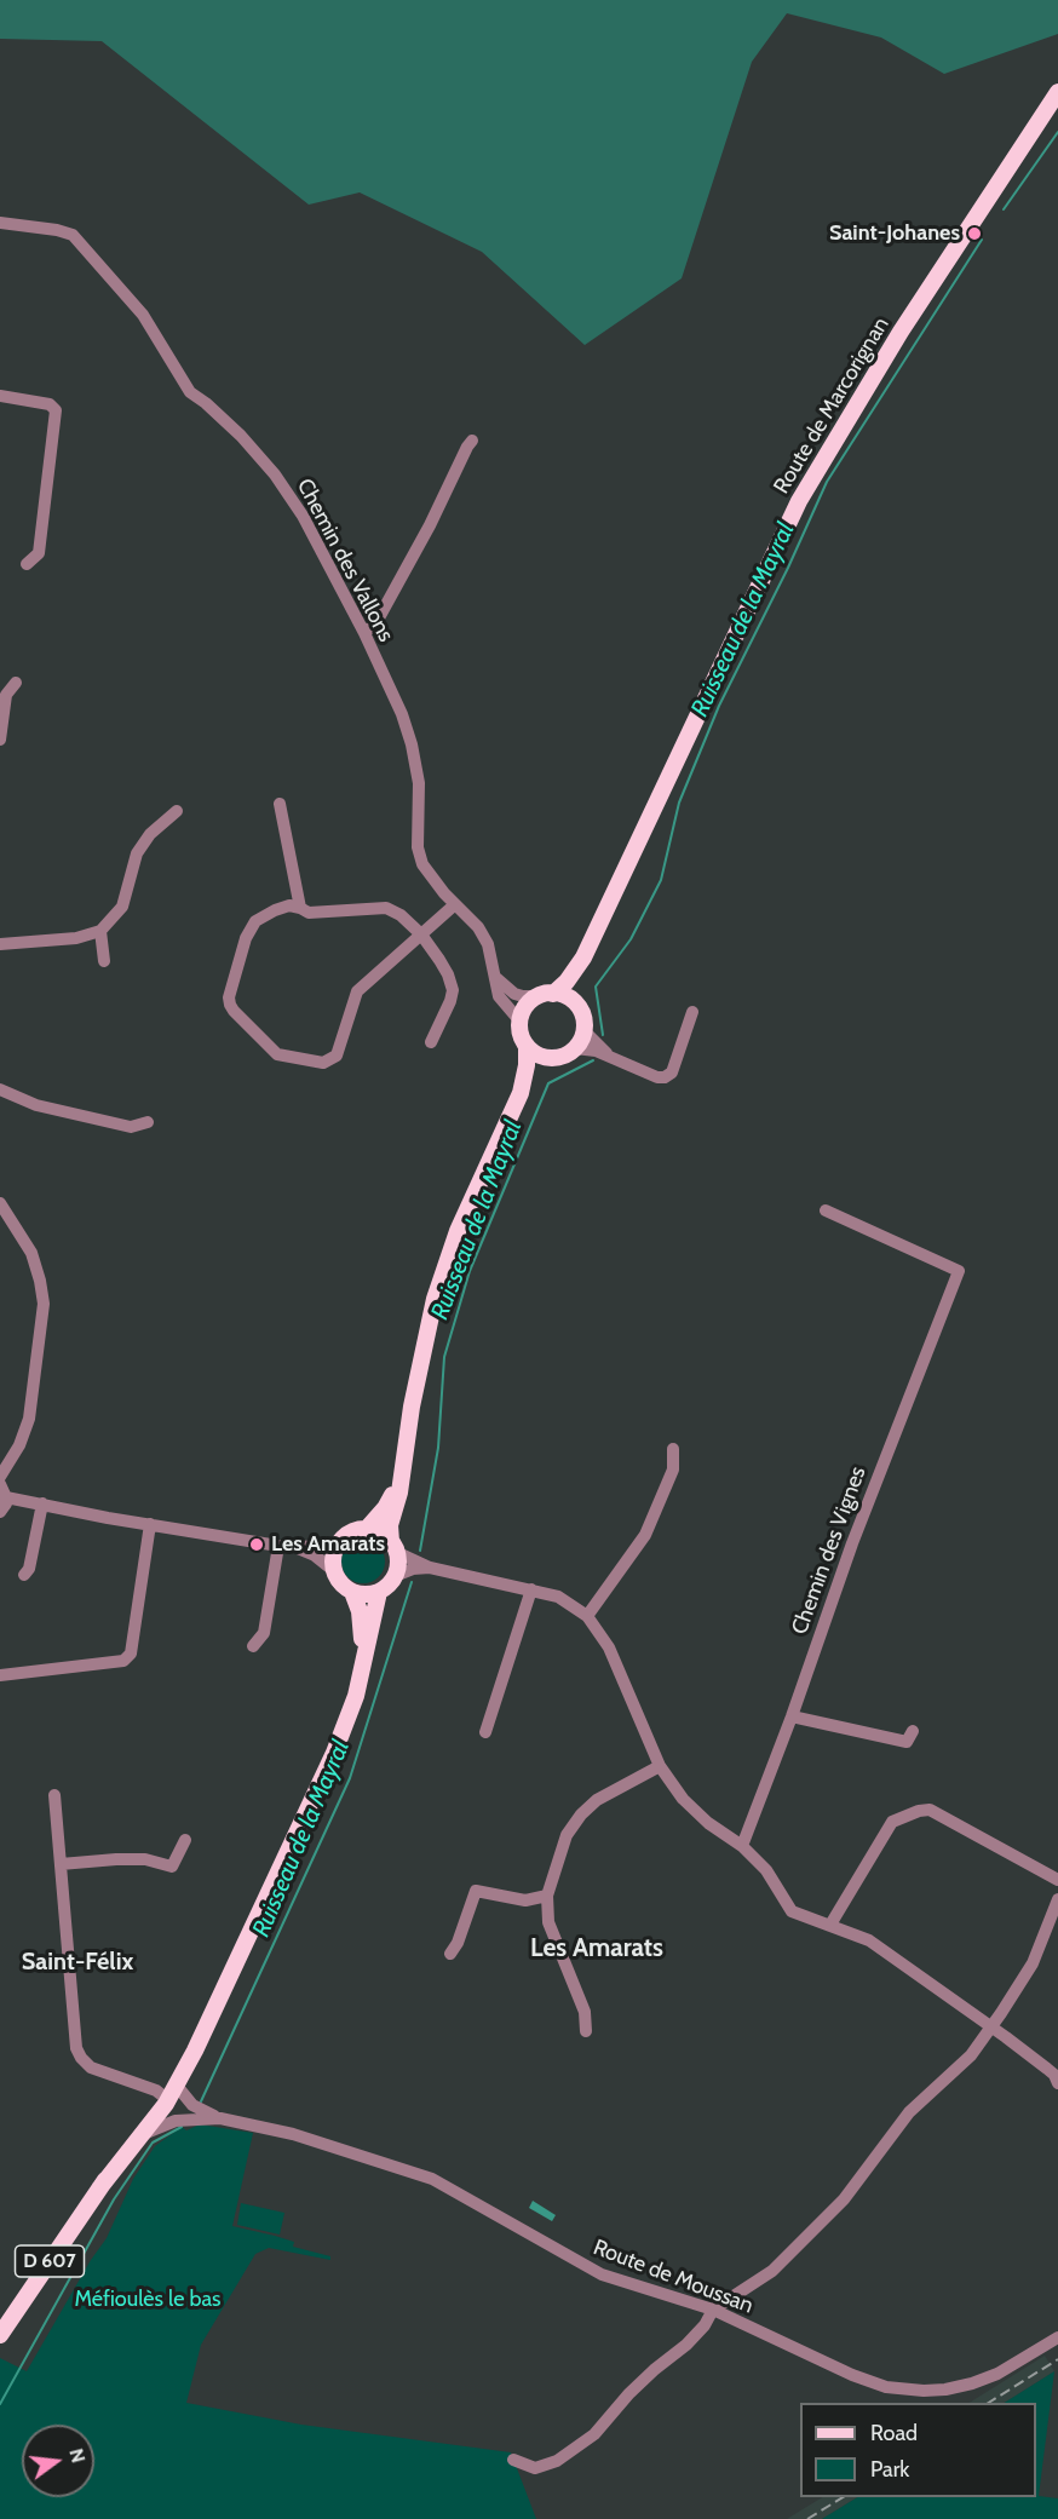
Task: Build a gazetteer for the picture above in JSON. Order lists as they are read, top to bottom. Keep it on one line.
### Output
{"streets":{"main road":["Route de Marcorignan","D 607"],"street":["Chemin des Vallons","Chemin des Vignes","Route de Moussan"]},"crossings":[["Route de Marcorignan","Chemin des Vallons"]],"districts":["Les Amarats","Saint-Félix"],"water":["Ruisseau de la Mayral"],"parks":["Méfioulès le bas"],"places":["Saint-Johanes","Les Amarats"],"legend":["Road","Park"],"north":"right"}
